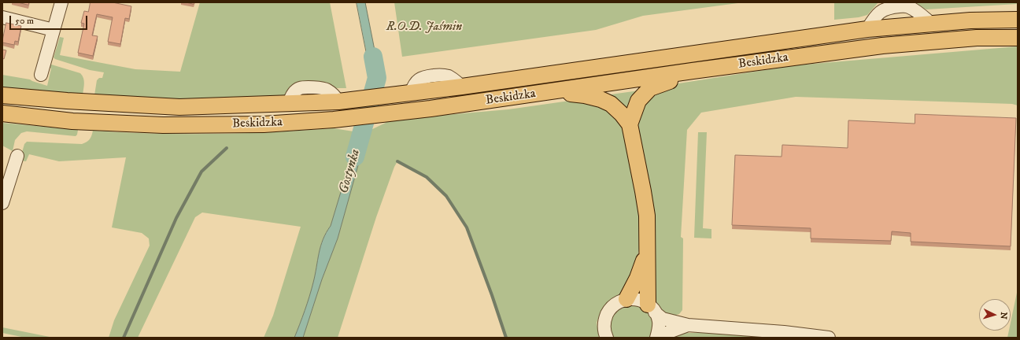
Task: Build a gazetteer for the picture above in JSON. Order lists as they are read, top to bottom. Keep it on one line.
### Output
{"streets":{"main road":["Beskidzka"]},"water":["Gostynka"],"parks":["R.O.D. Jaśmin"],"scale_bar":"50 m","north":"right"}
